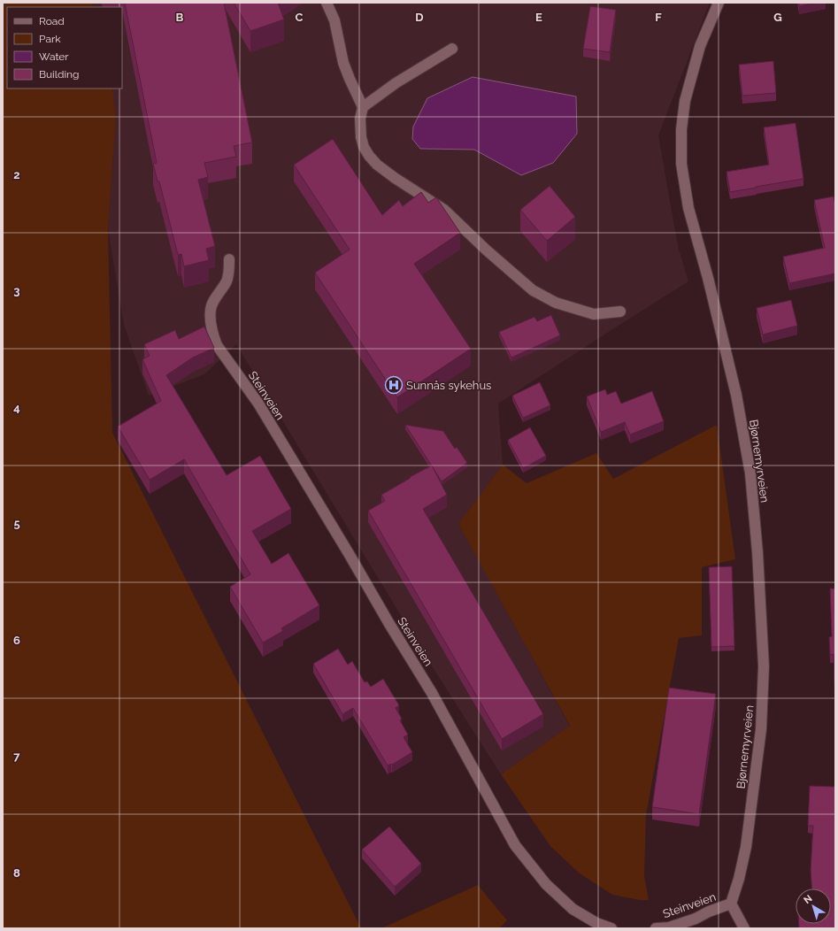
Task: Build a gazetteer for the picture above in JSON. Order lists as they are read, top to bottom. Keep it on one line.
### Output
{"streets":{"street":["Steinveien","Bjørnemyrveien"]},"crossings":[["Steinveien","Bjørnemyrveien"]],"places":{"hospital":["Sunnås sykehus"]},"legend":["Road","Park","Water","Building"],"north":"top left","grid":{"columns":["B","C","D","E","F","G"],"rows":["2","3","4","5","6","7","8"]}}
